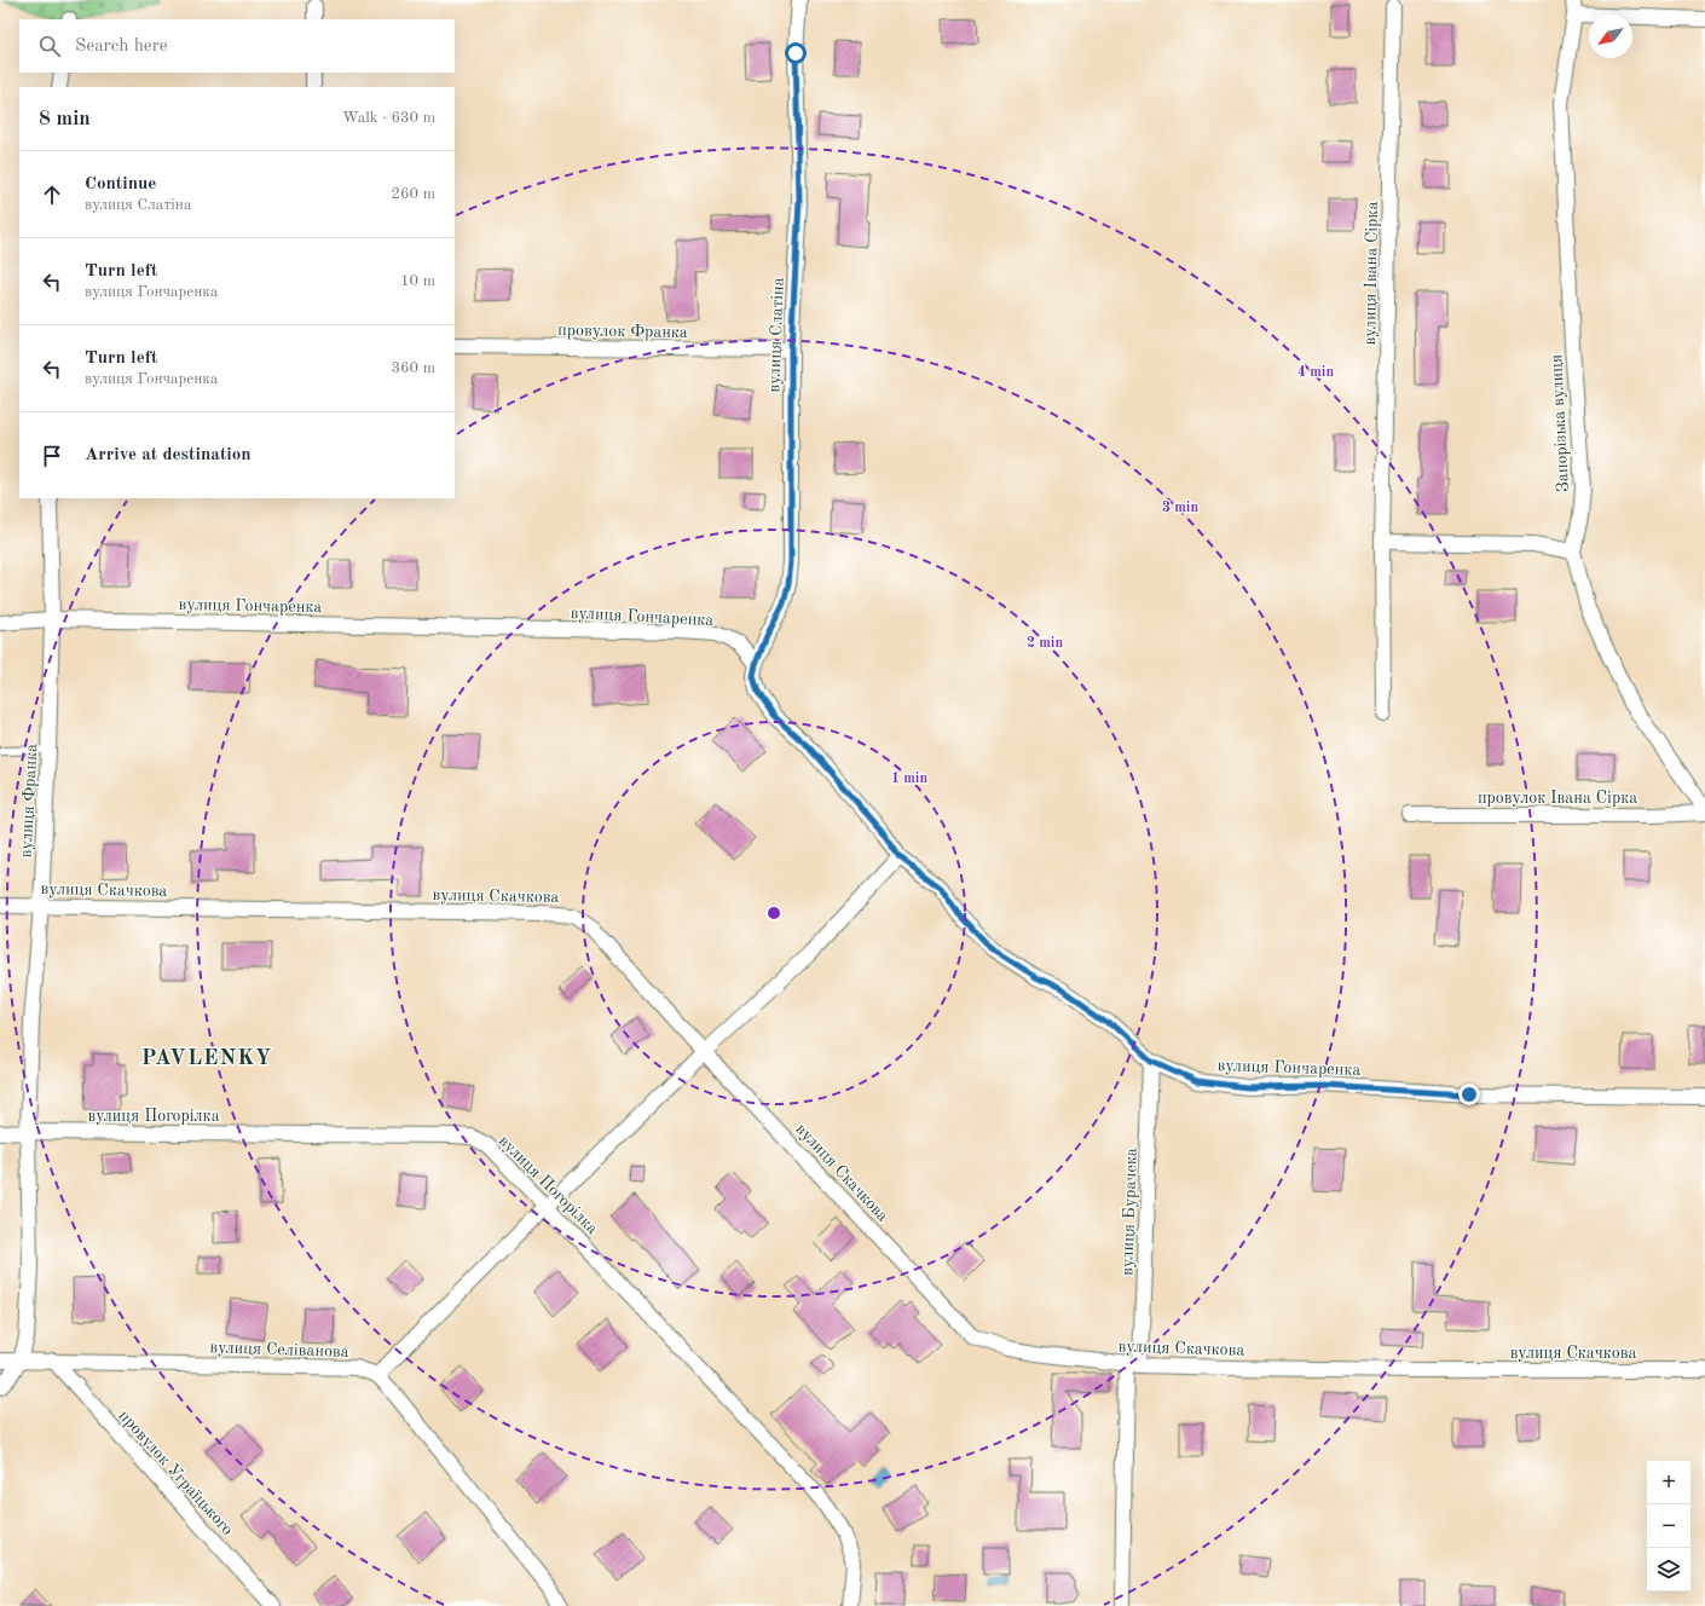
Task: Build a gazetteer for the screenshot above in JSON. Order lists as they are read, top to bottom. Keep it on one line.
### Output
{"streets":{"street":["вулиця Івана Сірка","провулок Франка","вулиця Слатіна","Запорізька вулиця","вулиця Гончаренка","провулок Івана Сірка","вулиця Франка","вулиця Скачкова","вулиця Погорілка","вулиця Бурачека","вулиця Селіванова","провулок Уграїцького"]},"crossings":[["провулок Франка","вулиця Слатіна"],["вулиця Слатіна","вулиця Гончаренка"],["вулиця Гончаренка","вулиця Франка"],["вулиця Гончаренка","вулиця Бурачека"],["вулиця Франка","вулиця Скачкова"],["вулиця Франка","вулиця Погорілка"],["вулиця Франка","вулиця Селіванова"],["вулиця Скачкова","вулиця Бурачека"],["вулиця Селіванова","провулок Уграїцького"]],"districts":["PAVLENKY"],"north":"bottom left","page":{"search":"Search here","heading":["8 min","Walk · 630 m"],"list":[["Continue","вулиця Слатіна","260 m"],["Turn left","вулиця Гончаренка","10 m"],["Turn left","вулиця Гончаренка","360 m"],"Arrive at destination"],"map_buttons":["+","−"]},"rings":["4 min","3 min","2 min","1 min"]}
